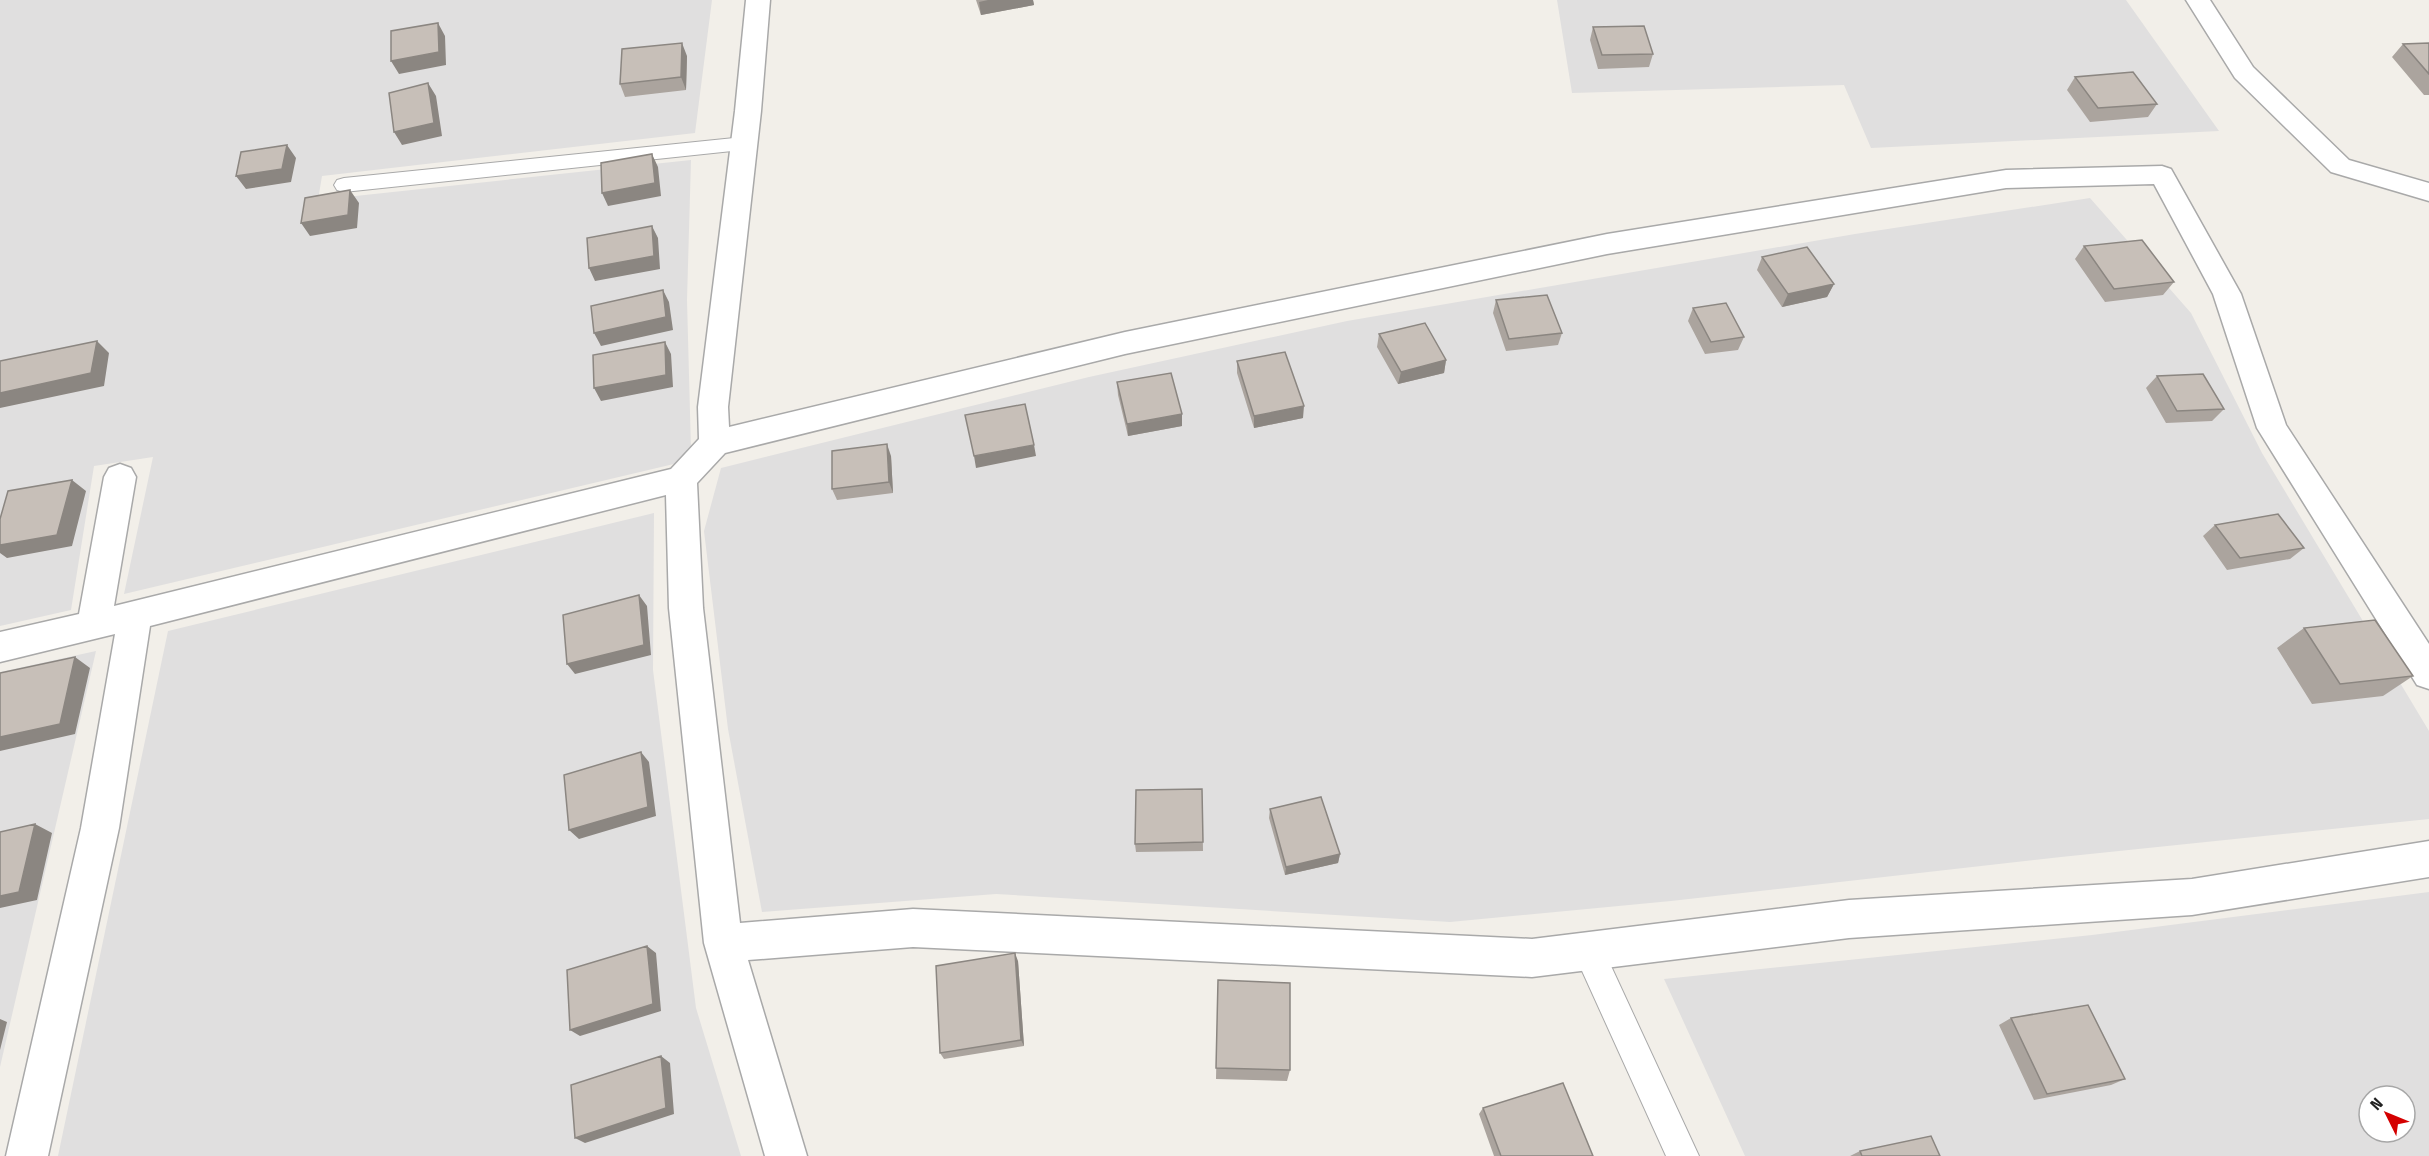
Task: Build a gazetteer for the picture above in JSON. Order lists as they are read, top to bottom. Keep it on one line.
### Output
{"north":"top left"}
